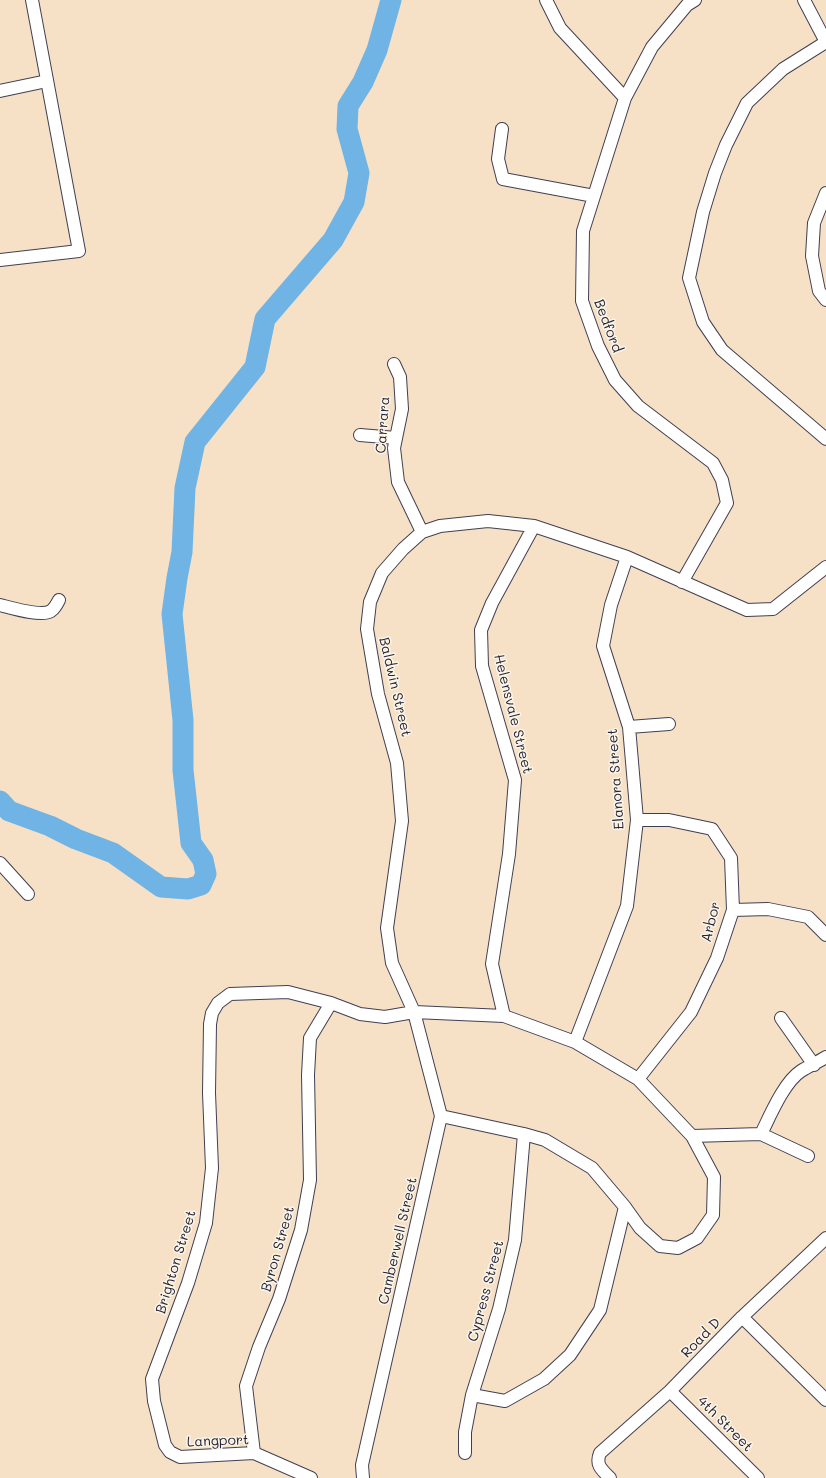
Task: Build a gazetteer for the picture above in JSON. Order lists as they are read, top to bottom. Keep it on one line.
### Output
{"streets":{"street":["Bedford","Carrara","Baldwin Street","Helensvale Street","Elanora Street","Arbor","Camberwell Street","Byron Street","Brighton Street","Cypress Street","Road D","4th Street","Langport"]},"crossings":[["Bedford","Baldwin Street"],["Carrara","Baldwin Street"],["Baldwin Street","Helensvale Street"],["Baldwin Street","Elanora Street"],["Baldwin Street","Camberwell Street"],["Elanora Street","Arbor"],["Byron Street","Brighton Street"],["Byron Street","Langport"],["Brighton Street","Langport"],["Road D","4th Street"]]}
